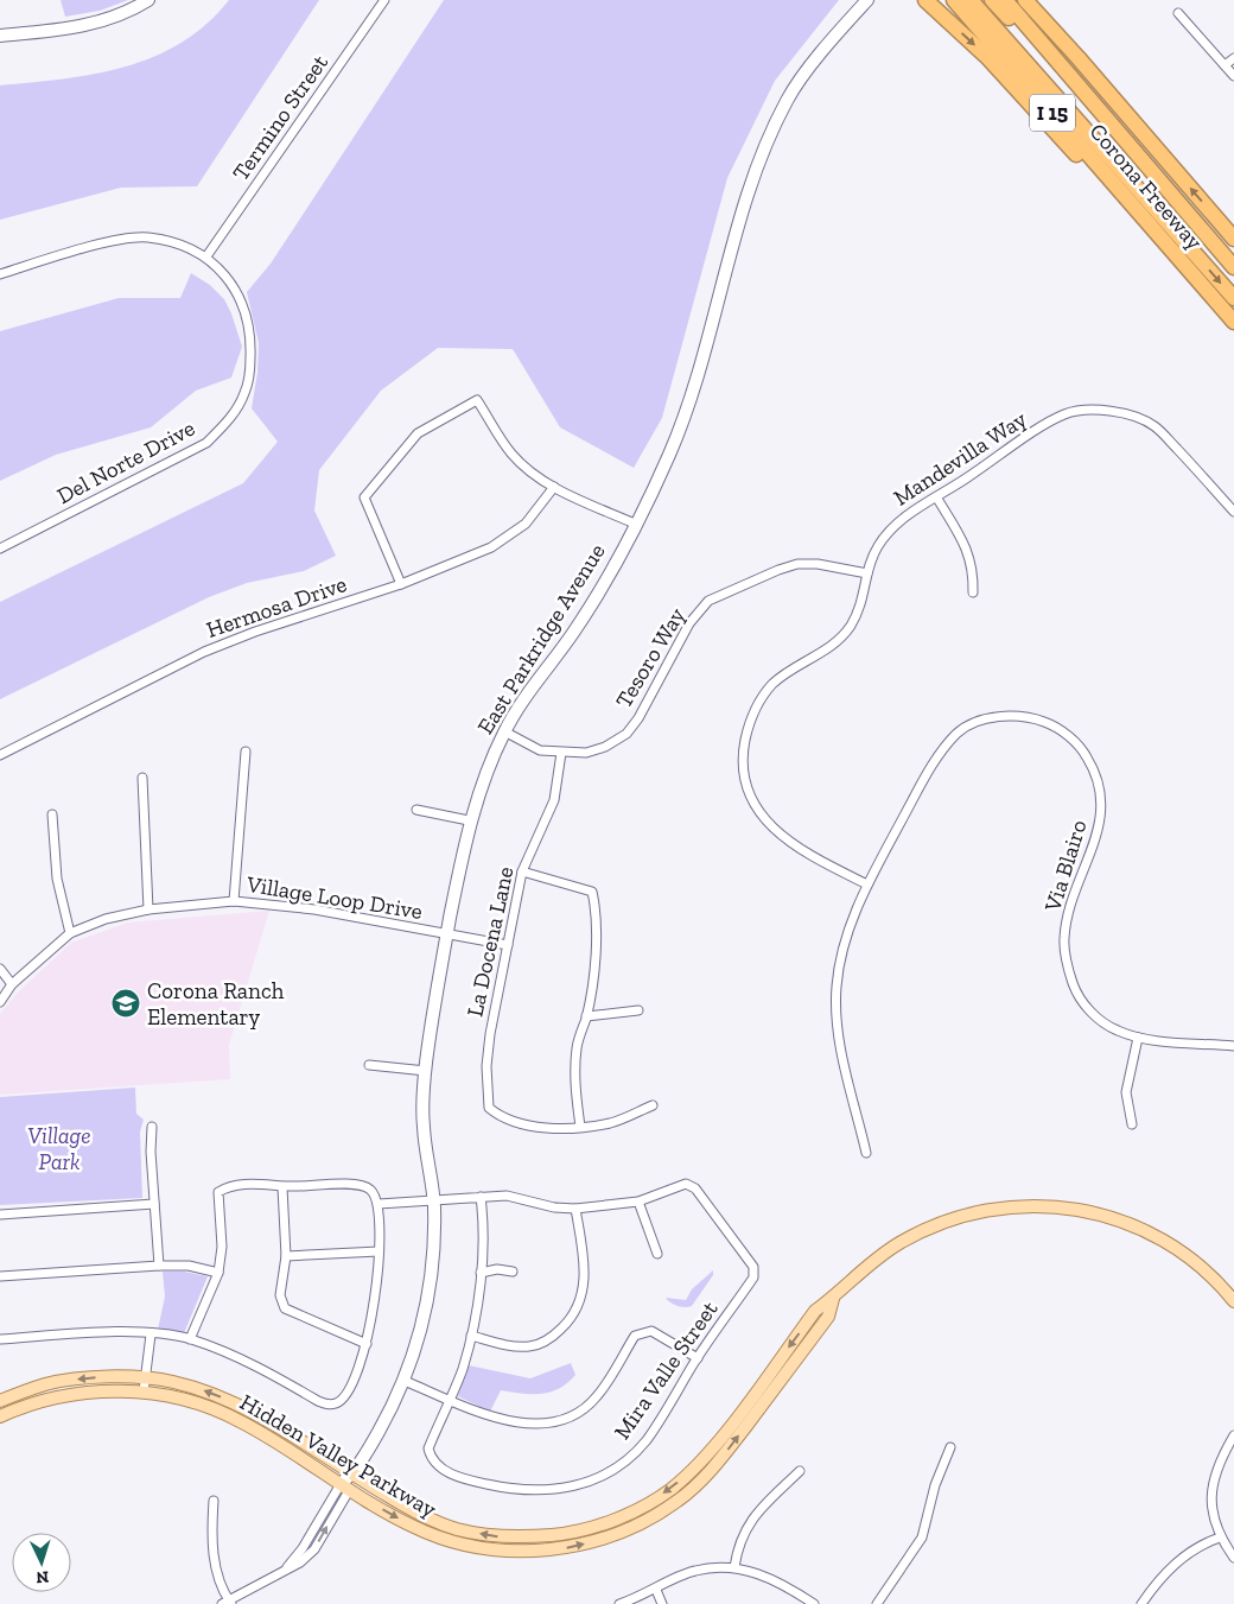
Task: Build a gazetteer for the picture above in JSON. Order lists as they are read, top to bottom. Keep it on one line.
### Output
{"streets":{"highway":["I 15","Corona Freeway"],"main road":["East Parkridge Avenue","Hidden Valley Parkway"],"street":["Termino Street","Mandevilla Way","Del Norte Drive","Hermosa Drive","Tesoro Way","Via Blairo","Village Loop Drive","La Docena Lane","Mira Valle Street"]},"crossings":[["Termino Street","Del Norte Drive"],["Mandevilla Way","Tesoro Way"],["Mandevilla Way","Via Blairo"],["East Parkridge Avenue","Tesoro Way"],["East Parkridge Avenue","Village Loop Drive"],["East Parkridge Avenue","Hidden Valley Parkway"],["Tesoro Way","La Docena Lane"],["Village Loop Drive","La Docena Lane"]],"parks":["Village Park"],"places":{"school or university":["Corona Ranch Elementary"]},"north":"bottom"}
